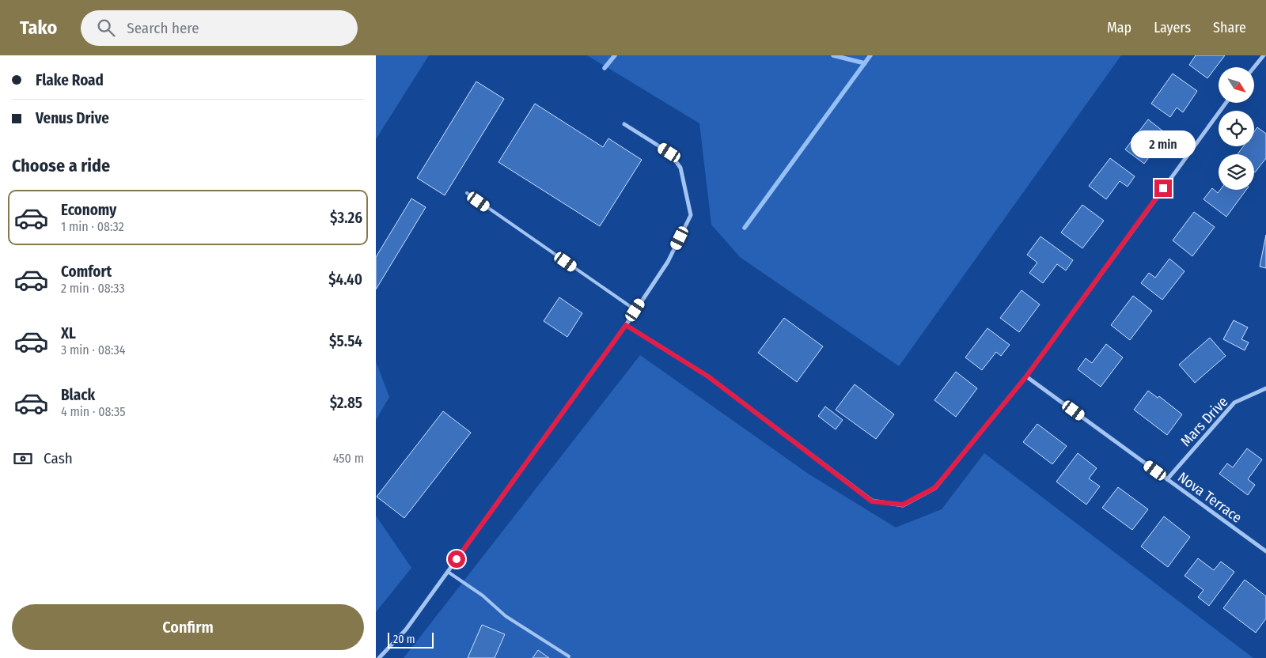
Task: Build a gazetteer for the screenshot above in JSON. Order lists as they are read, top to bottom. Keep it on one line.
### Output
{"streets":{"street":["Mars Drive","Nova Terrace"]},"crossings":[["Mars Drive","Nova Terrace"]],"scale_bar":"20 m","north":"bottom right","page":{"header":"Tako","search":"Search here","nav":["Map","Layers","Share"],"banner":["Flake Road","Venus Drive"],"bubble":"2 min","heading":"Choose a ride","list":[{"name":"Economy","note":"1 min · 08:32","value":"$3.26"},{"name":"Comfort","note":"2 min · 08:33","value":"$4.40"},{"name":"XL","note":"3 min · 08:34","value":"$5.54"},{"name":"Black","note":"4 min · 08:35","value":"$2.85"}],"pay":["Cash","450 m"],"buttons":"Confirm","scale":"20 m"}}
